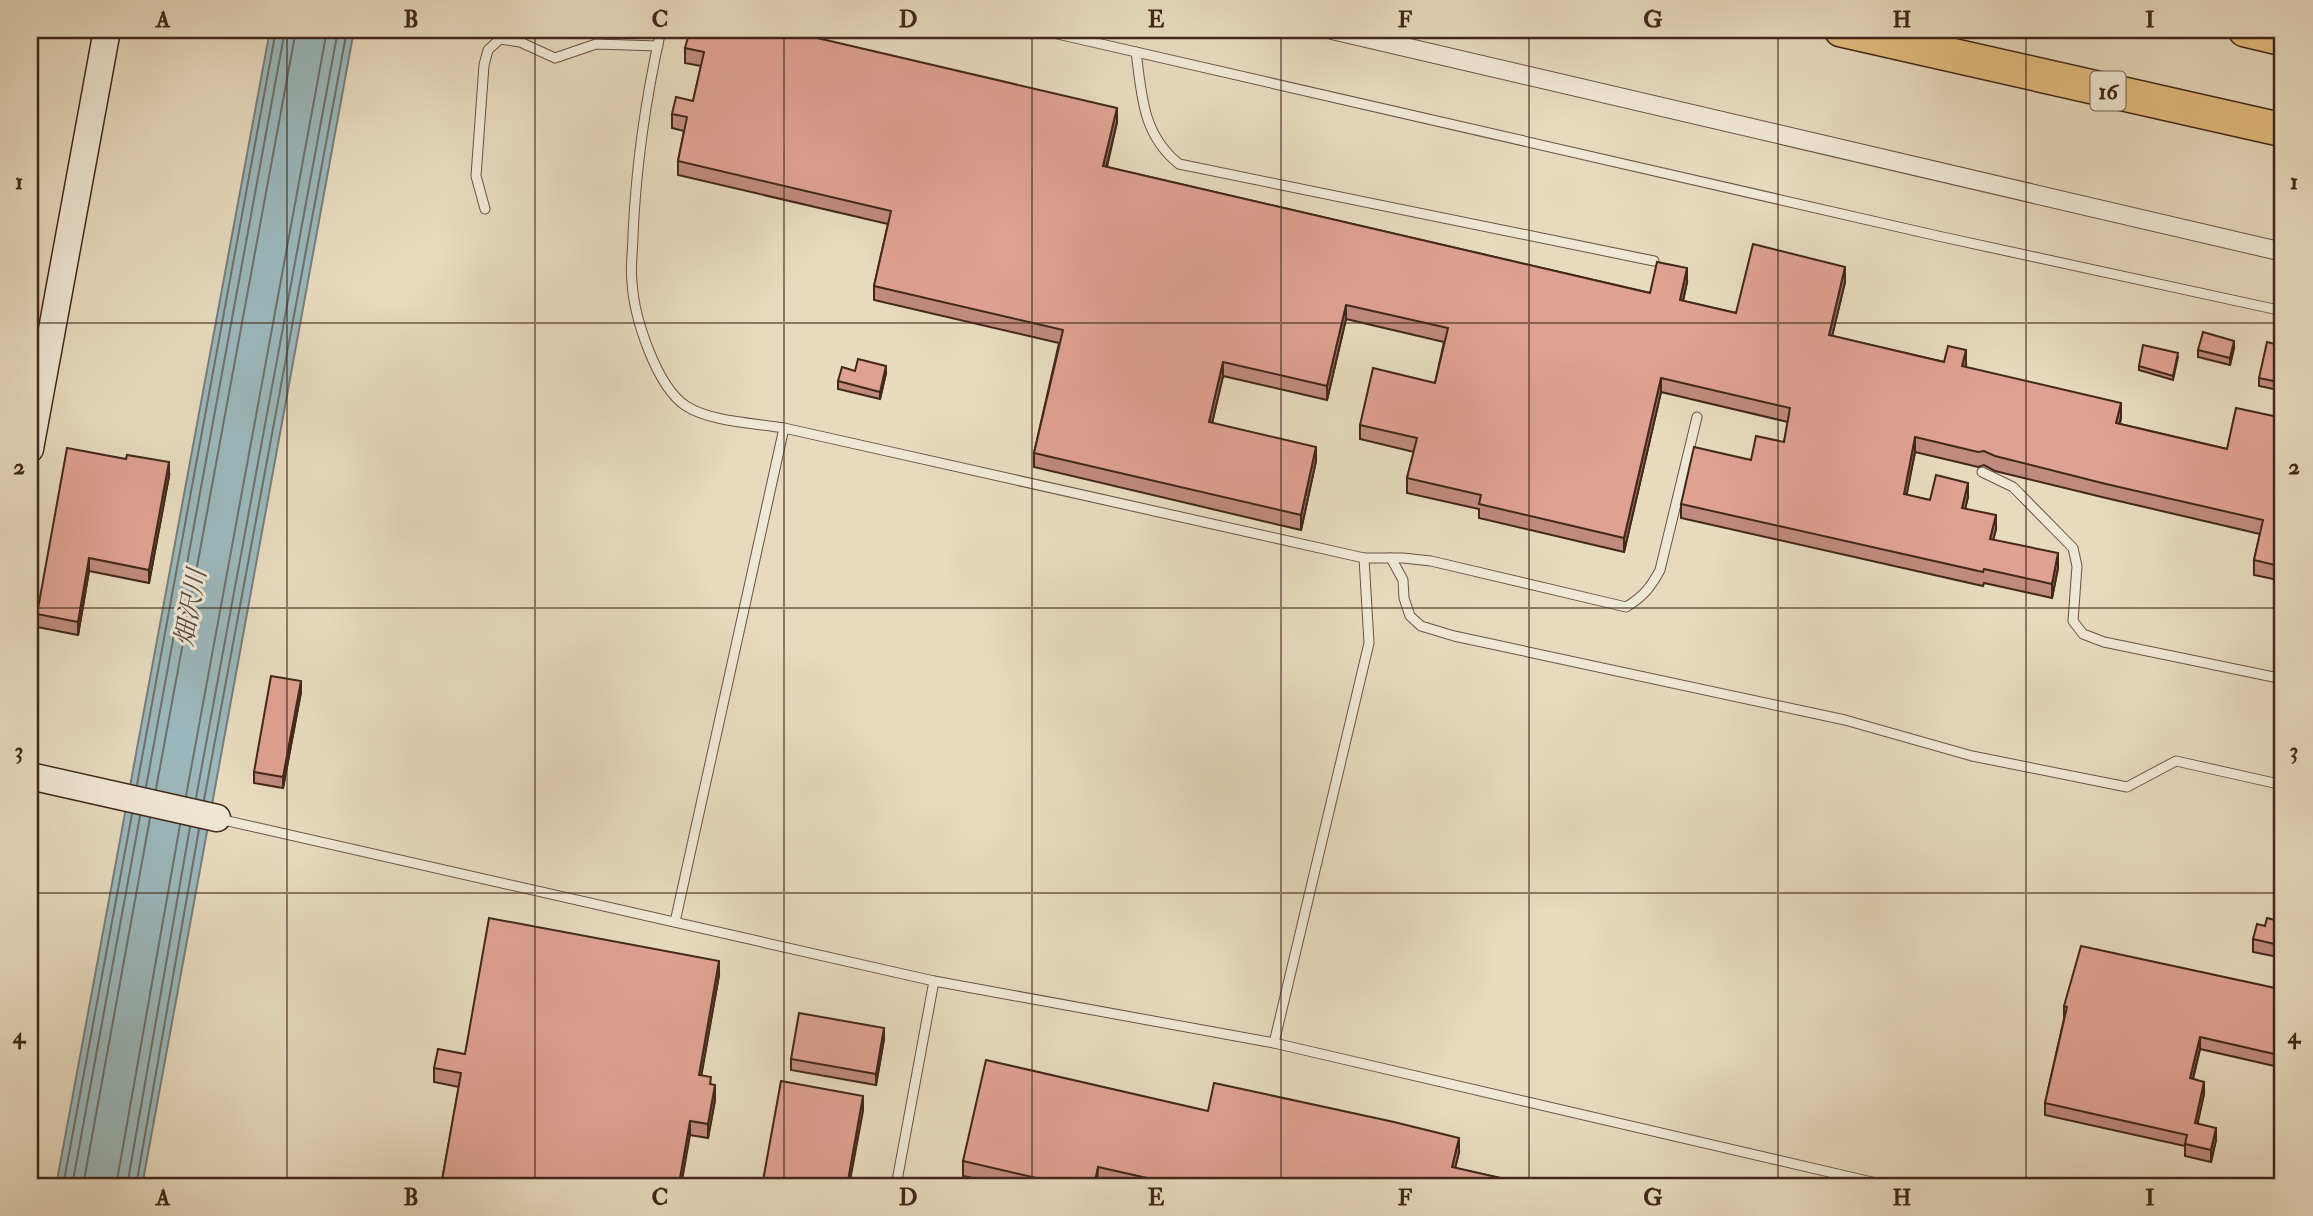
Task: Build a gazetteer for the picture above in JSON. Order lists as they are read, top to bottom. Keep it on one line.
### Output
{"streets":{"highway":["16"]},"water":["畑沢川"],"grid":{"columns":["A","B","C","D","E","F","G","H","I"],"rows":["1","2","3","4"]}}
